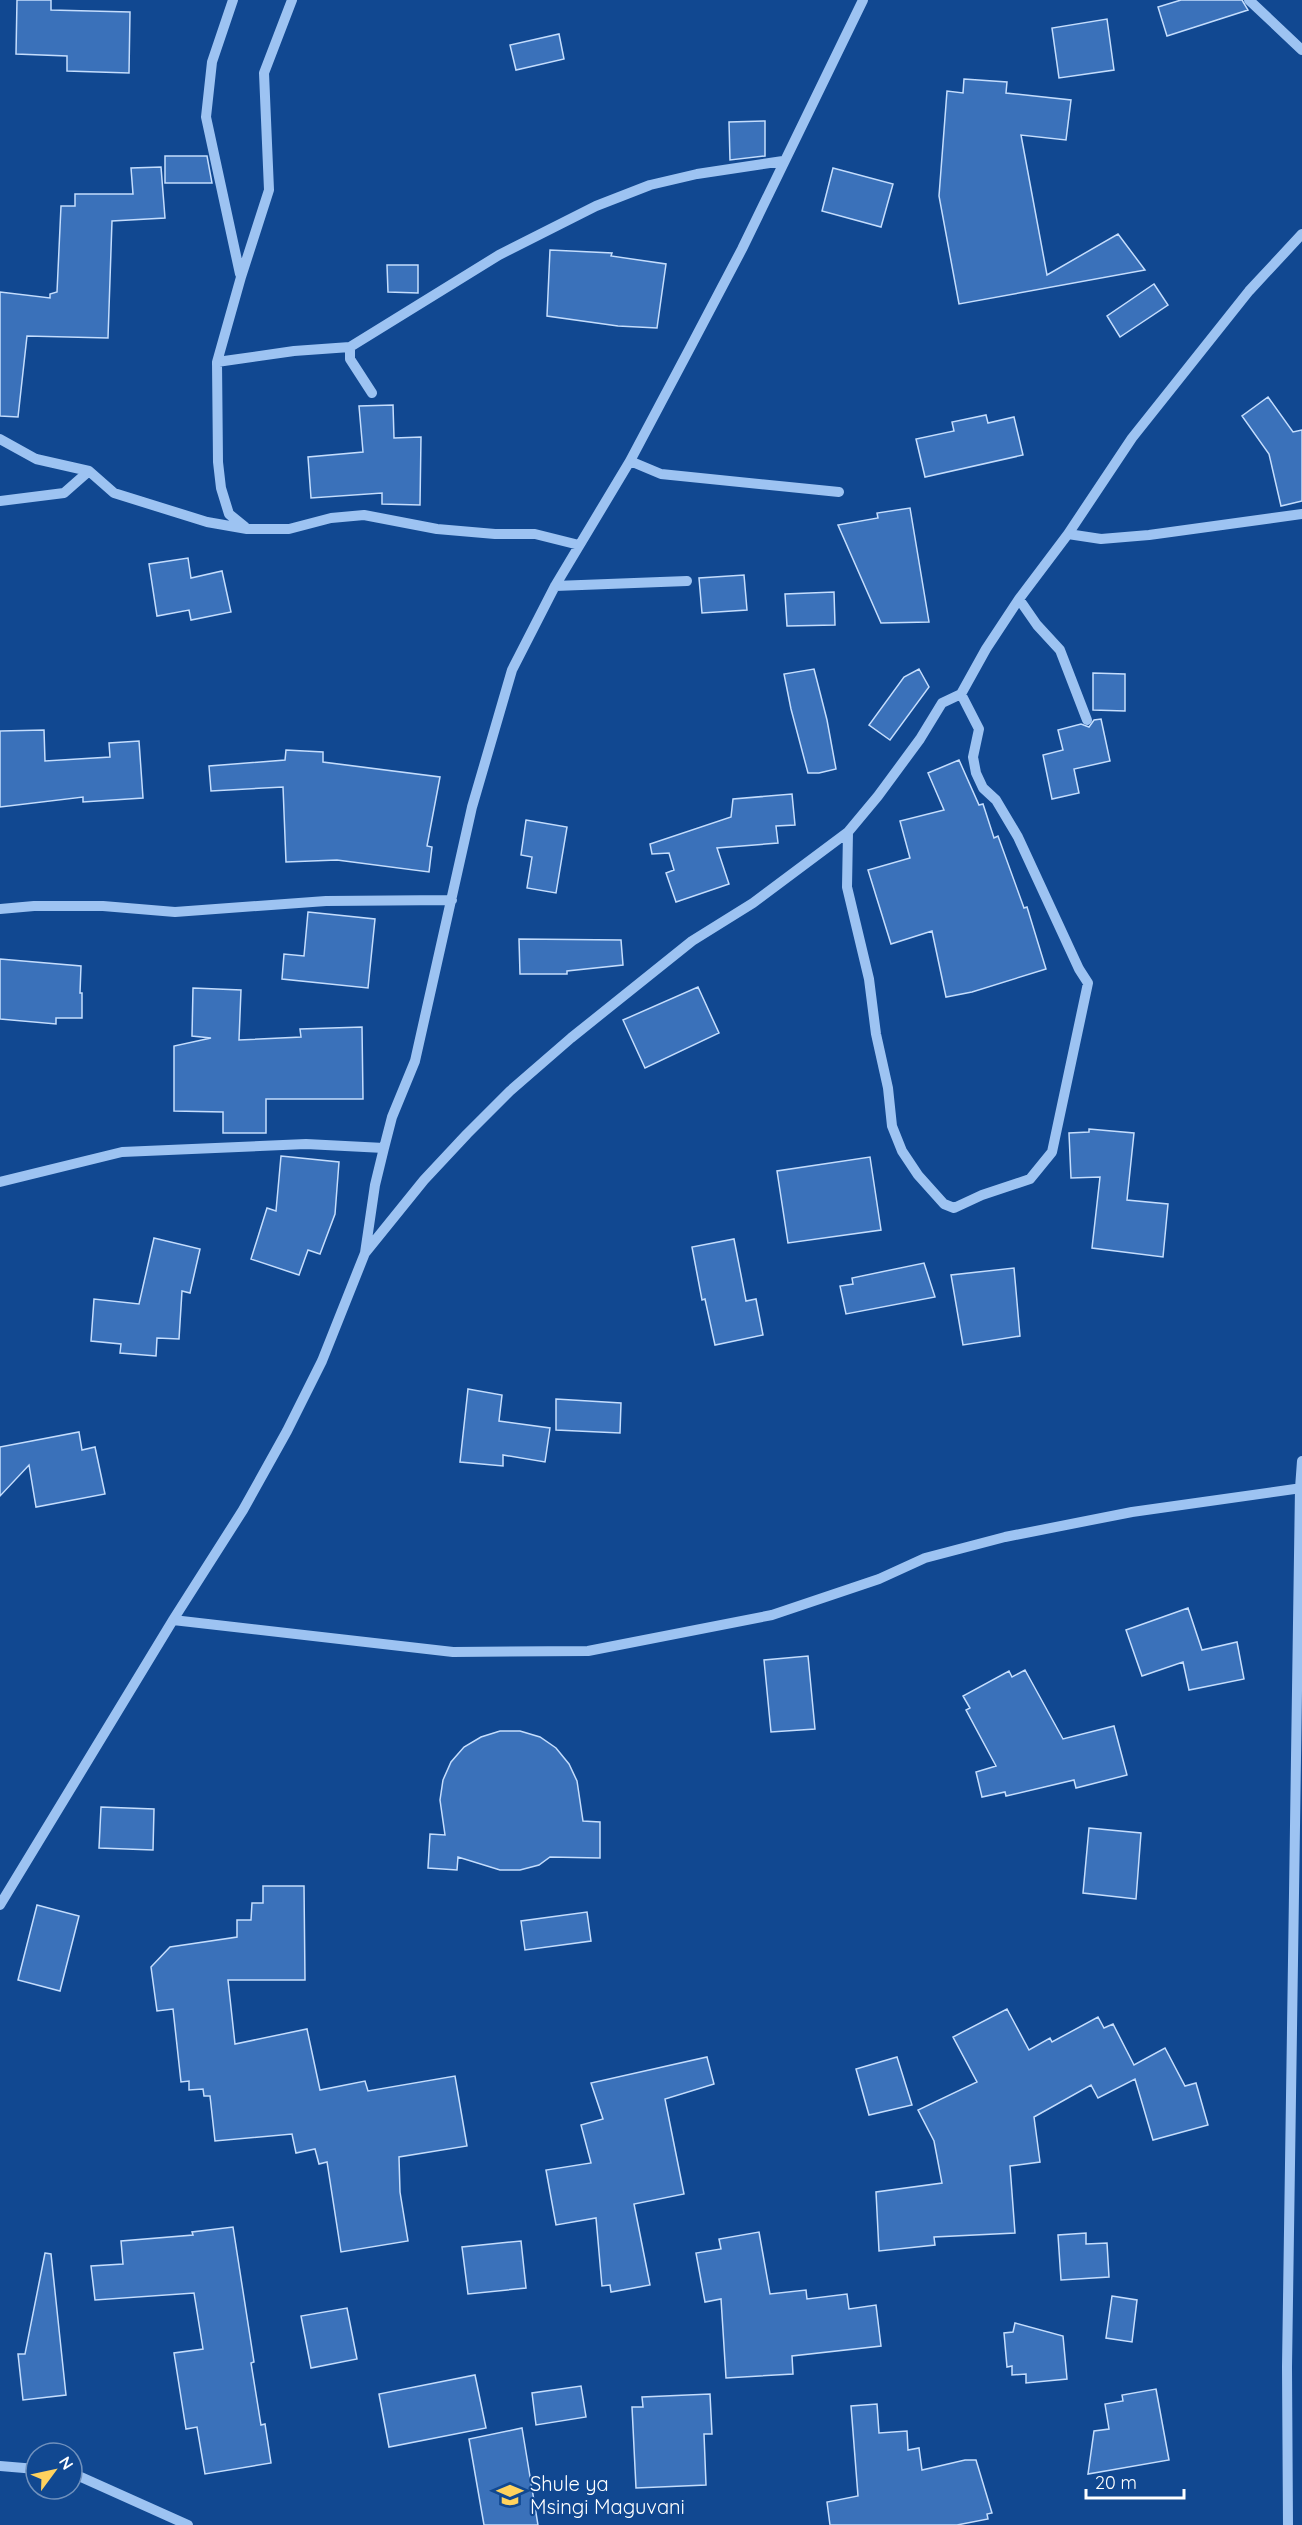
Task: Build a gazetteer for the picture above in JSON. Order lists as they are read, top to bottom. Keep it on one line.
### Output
{"places":{"school or university":["Shule ya Msingi Maguvani"]},"scale_bar":"20 m","north":"top right"}
